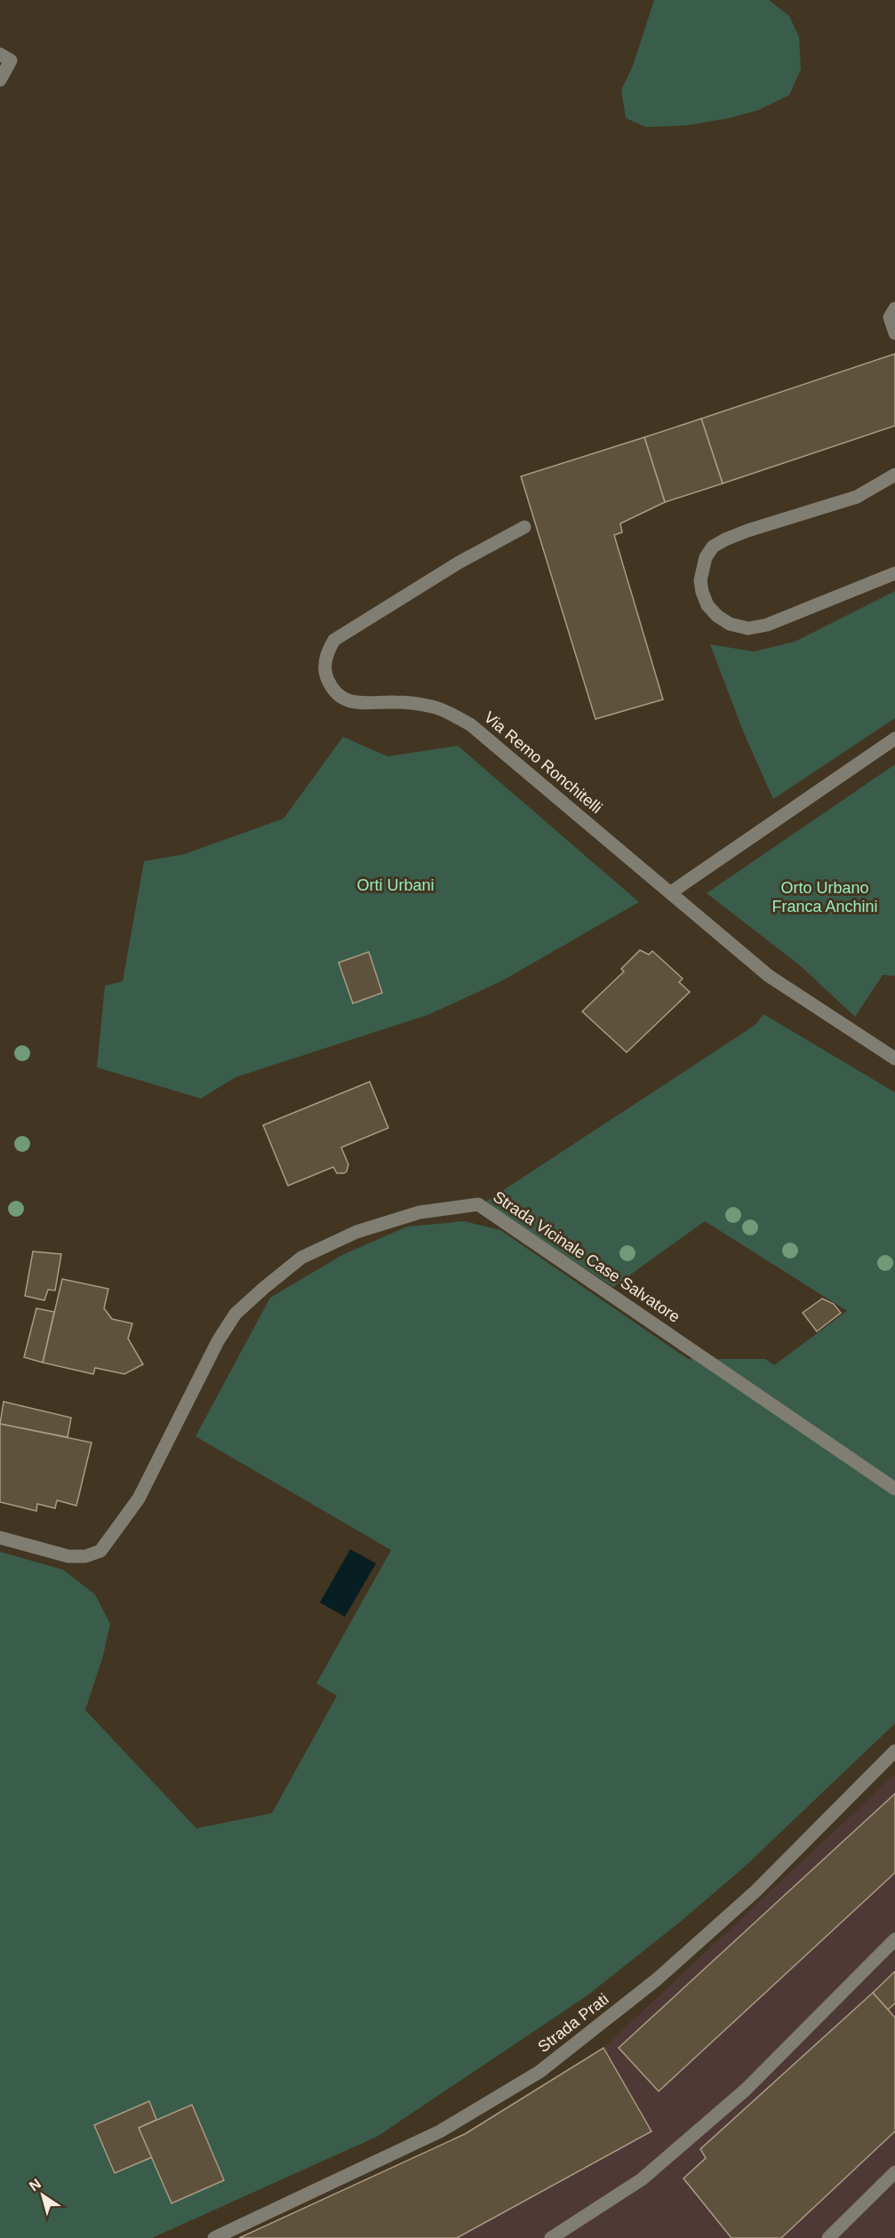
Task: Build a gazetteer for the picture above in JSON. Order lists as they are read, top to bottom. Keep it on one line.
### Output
{"streets":{"street":["Via Remo Ronchitelli","Strada Vicinale Case Salvatore","Strada Prati"]},"parks":["Orti Urbani","Orto Urbano Franca Anchini"],"north":"top left"}
